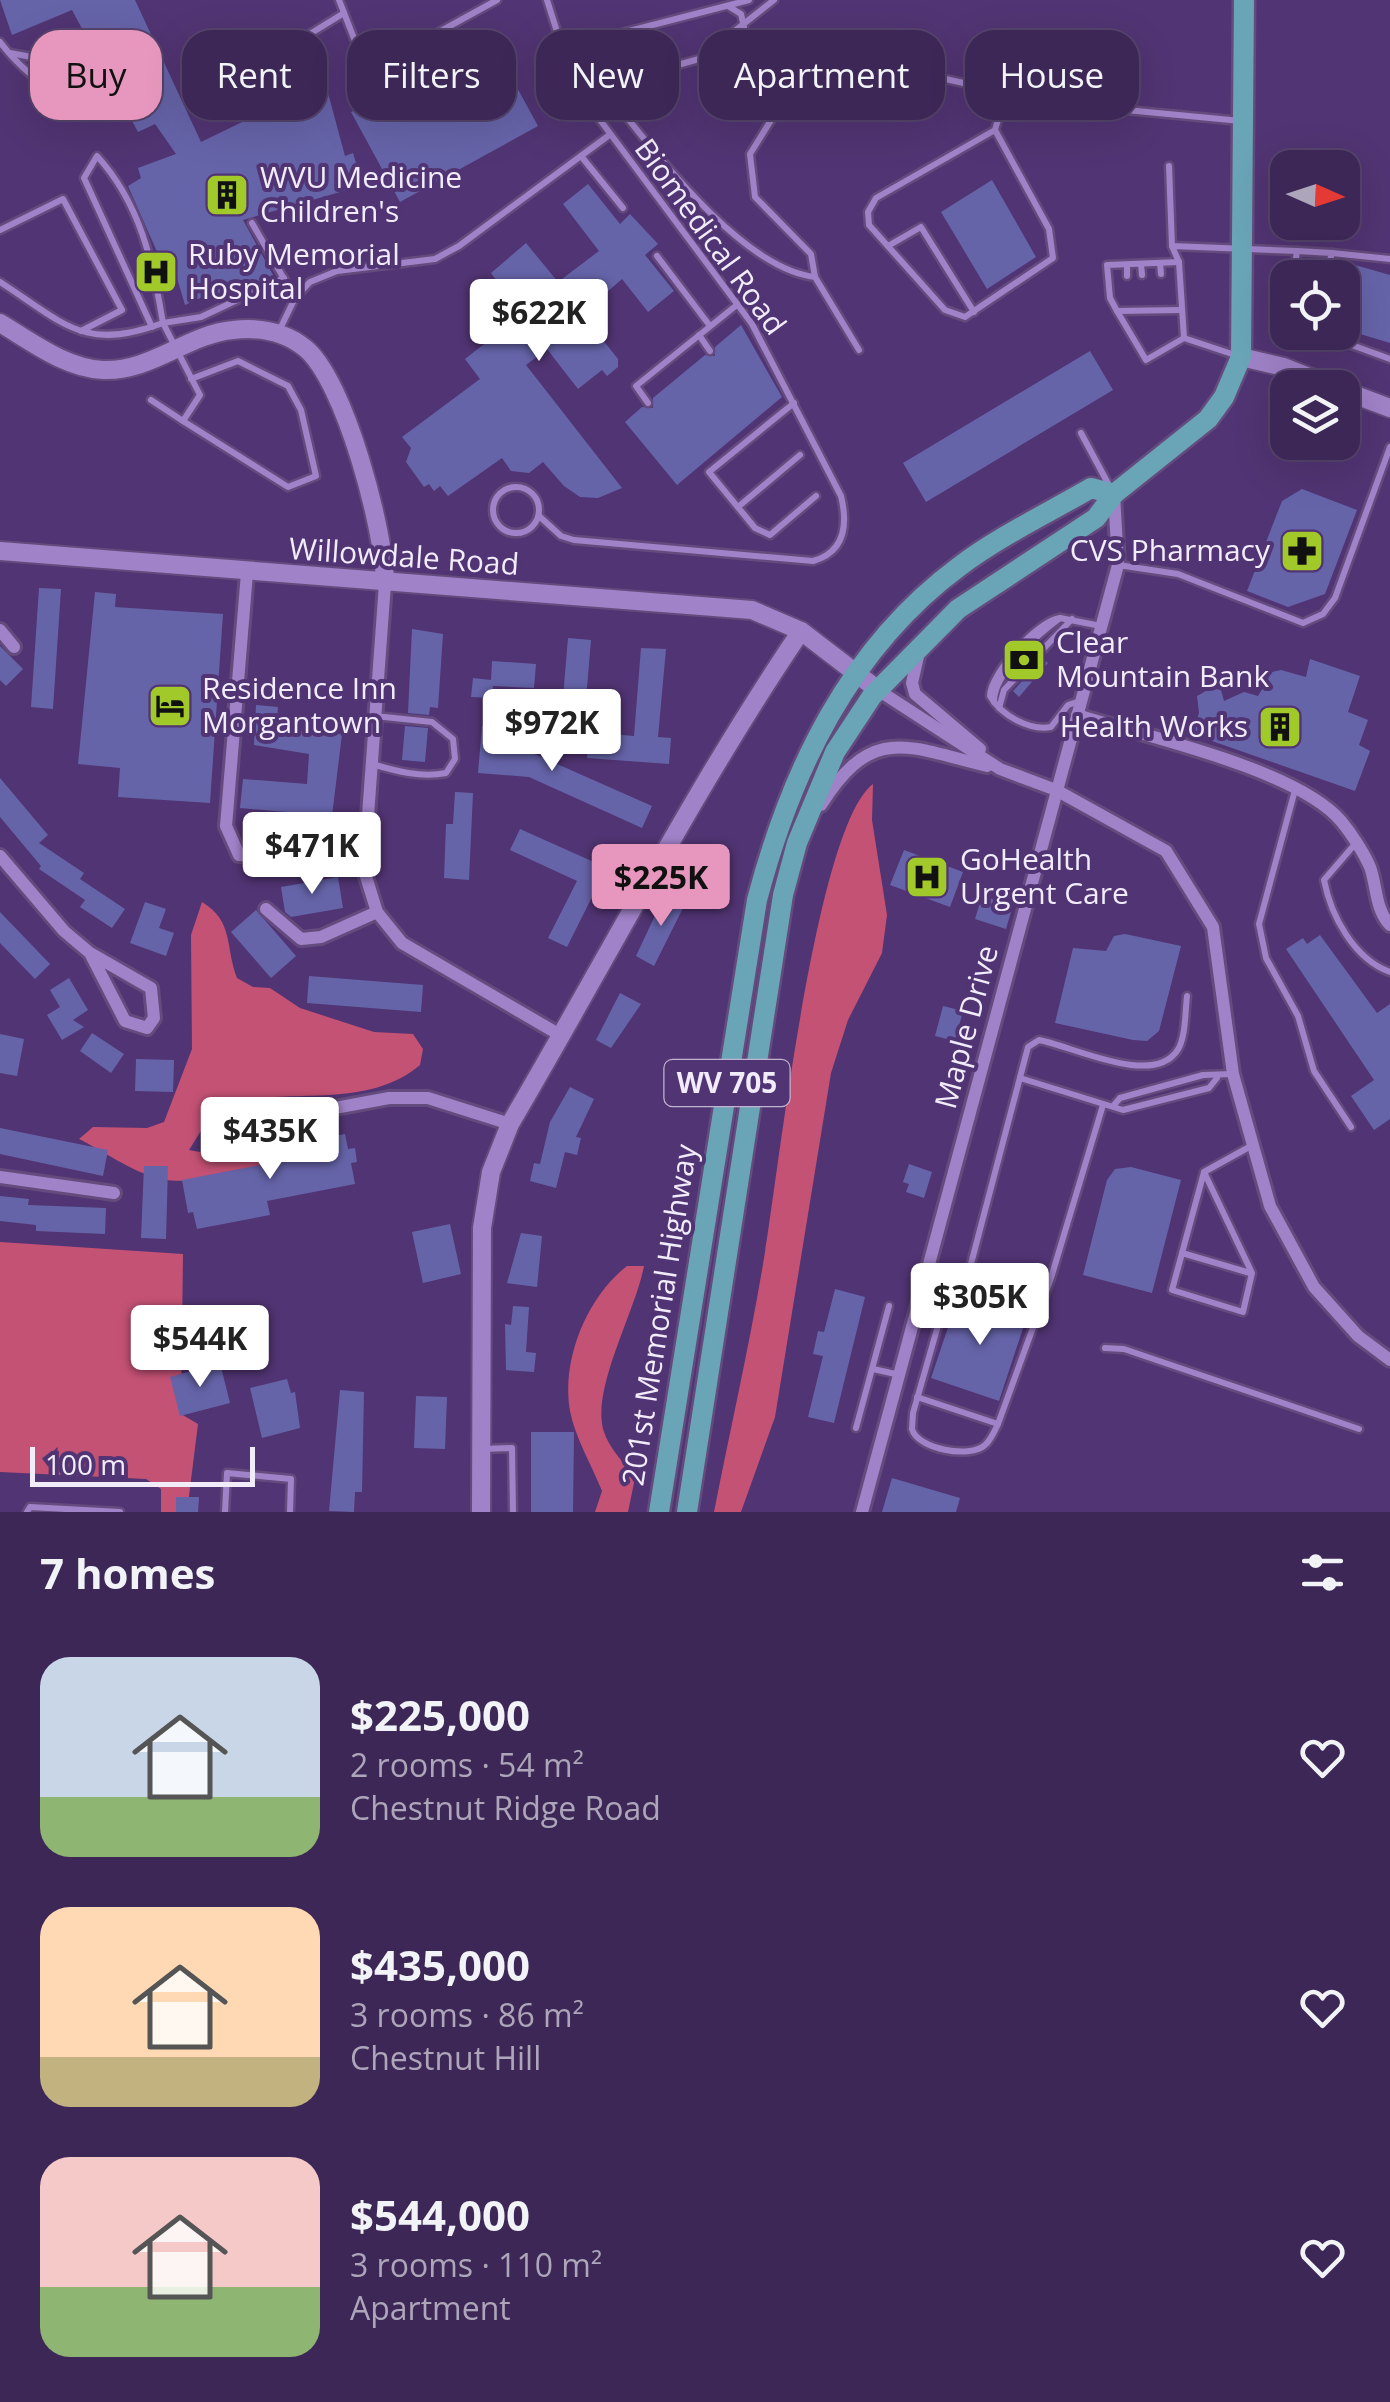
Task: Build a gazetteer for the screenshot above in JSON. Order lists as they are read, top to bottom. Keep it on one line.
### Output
{"streets":{"main road":["WV 705","201st Memorial Highway"],"street":["Willowdale Road","Maple Drive"],"lane":["Biomedical Road"]},"crossings":[["Willowdale Road","WV 705"],["Willowdale Road","201st Memorial Highway"],["Maple Drive","WV 705"],["WV 705","201st Memorial Highway"]],"places":{"building":["WVU Medicine Children's","Health Works"],"hospital":["Ruby Memorial Hospital","GoHealth Urgent Care"],"pharmacy":["CVS Pharmacy"],"bank":["Clear Mountain Bank"],"hotel":["Residence Inn Morgantown"]},"scale_bar":"100 m","north":"right","page":{"chip":["Buy","Rent","Filters","New","Apartment","House"],"price":["$622K","$972K","$471K","$225K","$435K","$305K","$544K"],"scale":"100 m","heading":"7 homes","list":[{"name":"$225,000","note":"2 rooms · 54 m² · Chestnut Ridge Road"},{"name":"$435,000","note":"3 rooms · 86 m² · Chestnut Hill"},{"name":"$544,000","note":"3 rooms · 110 m² · Apartment"}]}}
